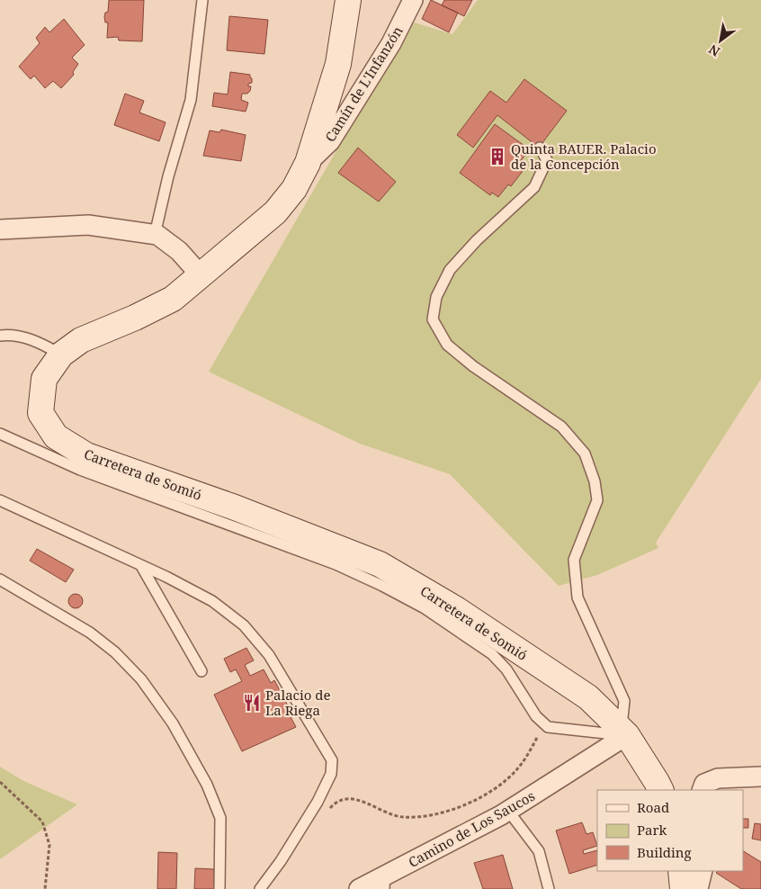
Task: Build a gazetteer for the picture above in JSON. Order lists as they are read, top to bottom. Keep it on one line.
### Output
{"streets":{"street":["Camín de L'Infanzón","Carretera de Somió","Camino de Los Saucos"]},"crossings":[["Camín de L'Infanzón","Carretera de Somió"],["Carretera de Somió","Camino de Los Saucos"]],"places":{"building":["Quinta BAUER. Palacio de la Concepción"],"restaurant":["Palacio de La Riega"]},"legend":["Road","Park","Building"],"north":"bottom left"}
